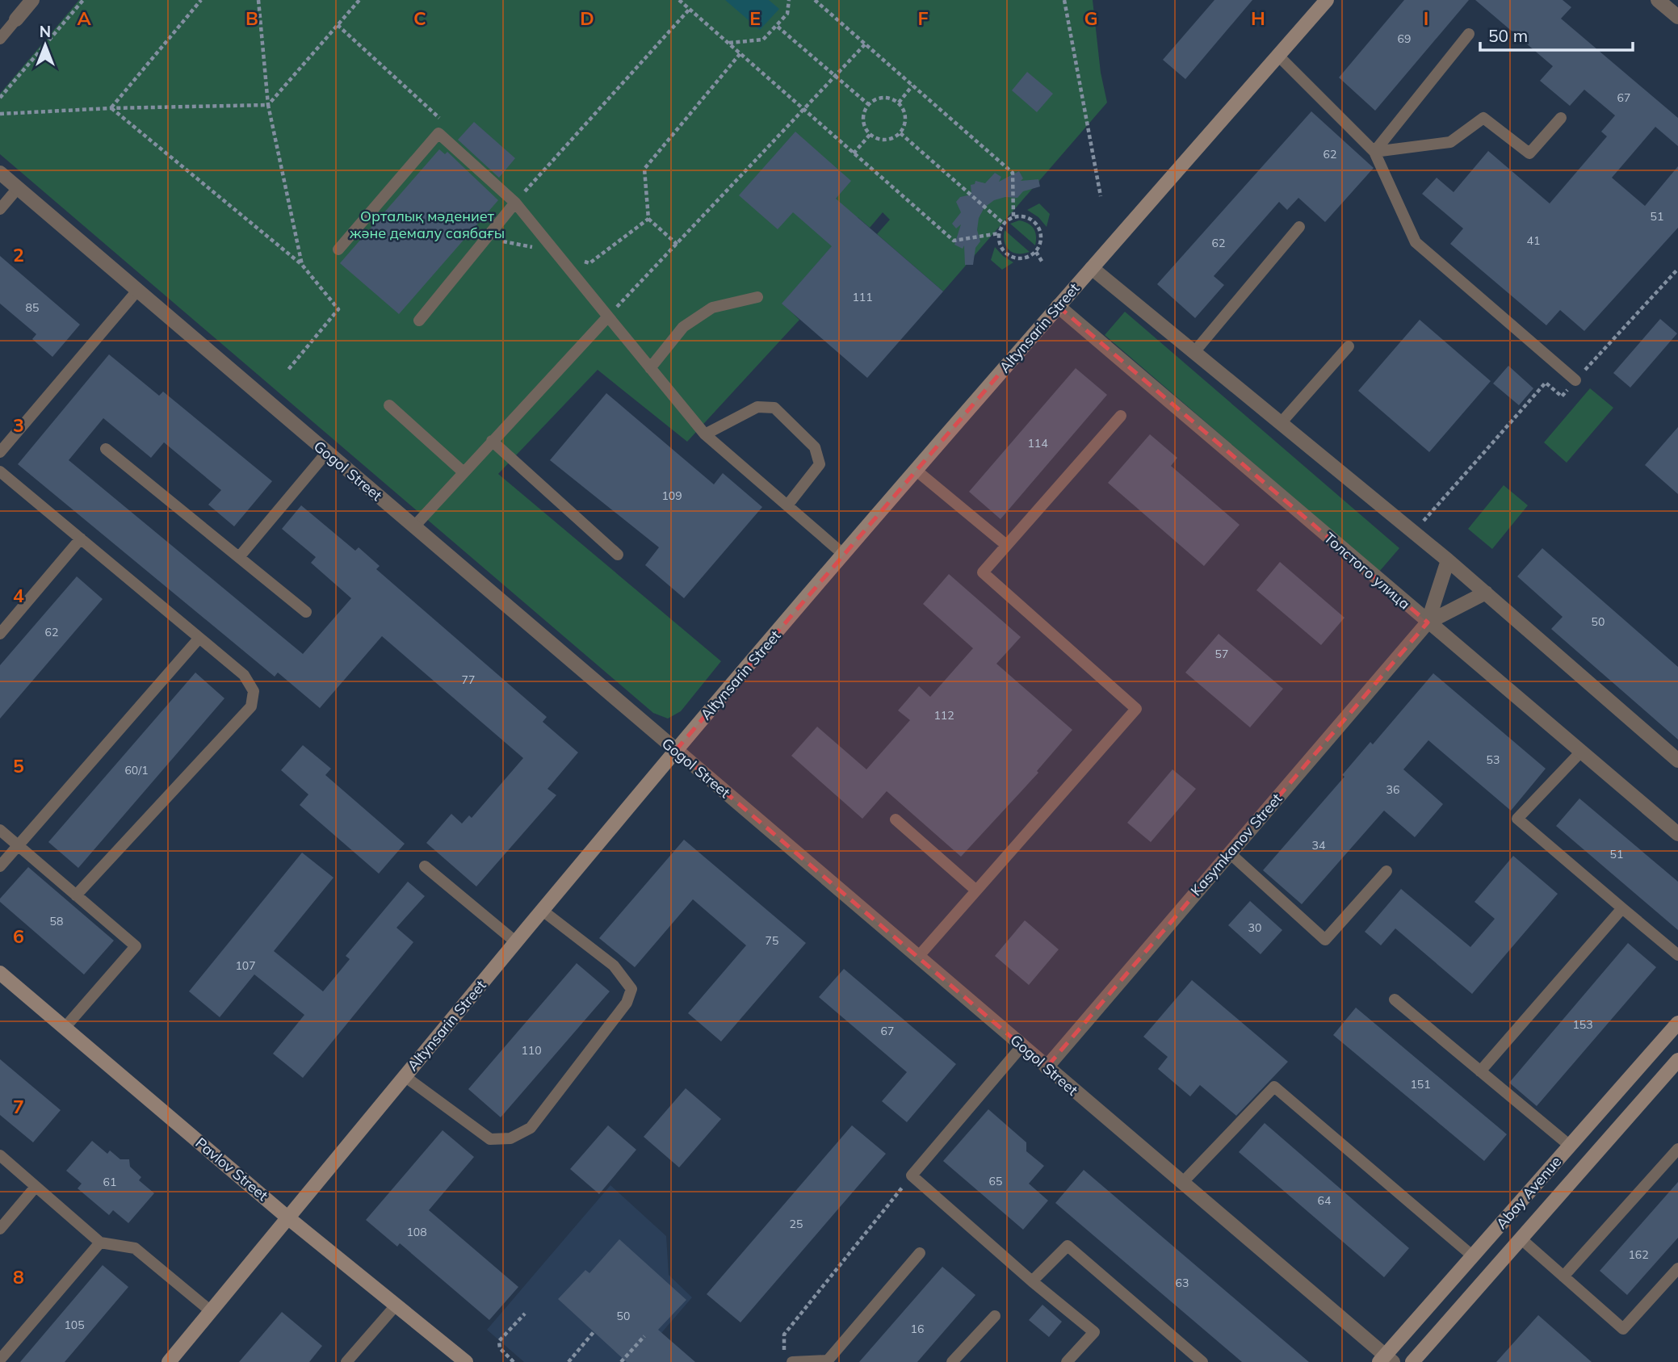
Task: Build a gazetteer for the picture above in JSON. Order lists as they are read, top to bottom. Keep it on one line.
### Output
{"streets":{"street":["Altynsarin Street","Gogol Street","Толстого улица","Kasymkanov Street","Pavlov Street","Abay Avenue"]},"crossings":[["Altynsarin Street","Gogol Street"],["Altynsarin Street","Толстого улица"],["Altynsarin Street","Pavlov Street"],["Gogol Street","Kasymkanov Street"],["Gogol Street","Abay Avenue"],["Толстого улица","Kasymkanov Street"]],"parks":["Орталық мәдениет және демалу саябағы"],"house_numbers":["69","67","62","51","41","62","111","85","114","109","50","62","57","77","112","53","60/1","36","34","51","58","30","75","107","153","67","110","151","65","61","64","25","108","162","63","50","105","16"],"scale_bar":"50 m","north":"top","grid":{"columns":["A","B","C","D","E","F","G","H","I"],"rows":["2","3","4","5","6","7","8"]}}
